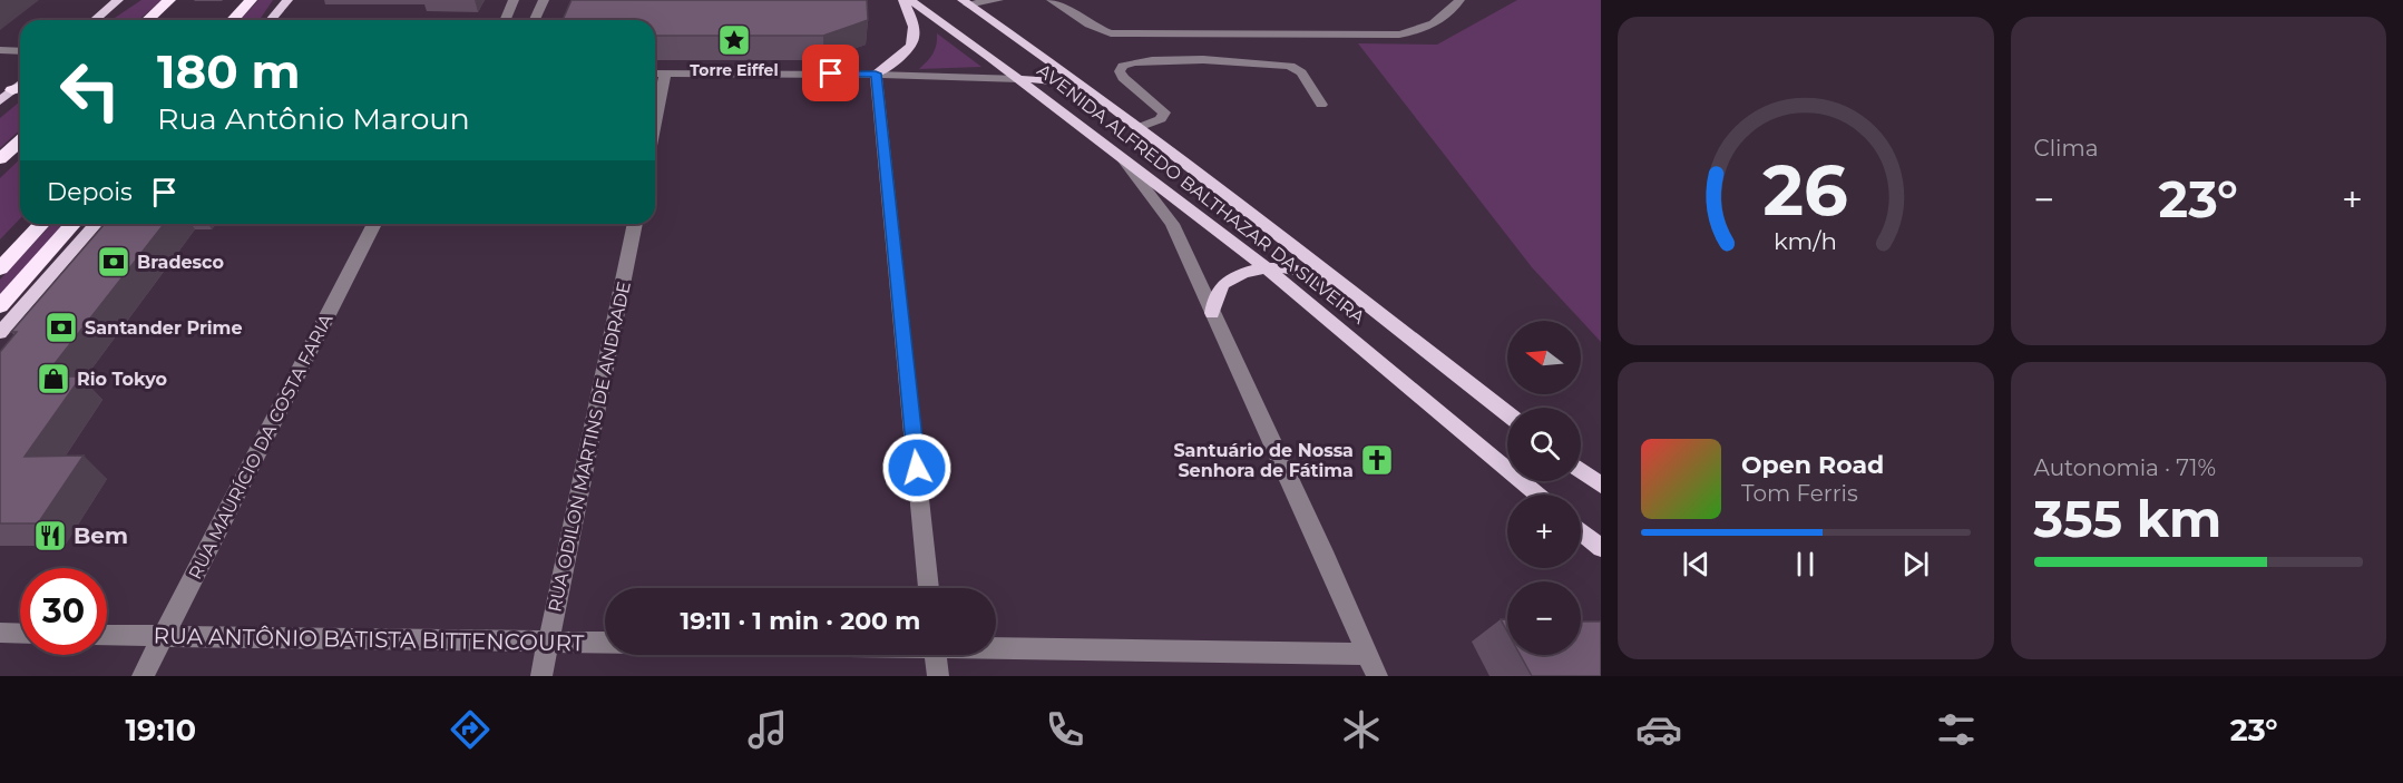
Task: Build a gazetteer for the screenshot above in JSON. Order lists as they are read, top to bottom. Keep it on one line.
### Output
{"streets":{"main road":["AVENIDA ALFREDO BALTHAZAR DA SILVEIRA"],"street":["RUA MAURÍCIO DA COSTA FARIA","RUA ODILON MARTINS DE ANDRADE","RUA ANTÔNIO BATISTA BITTENCOURT"]},"crossings":[["RUA MAURÍCIO DA COSTA FARIA","RUA ANTÔNIO BATISTA BITTENCOURT"],["RUA ODILON MARTINS DE ANDRADE","RUA ANTÔNIO BATISTA BITTENCOURT"]],"places":{"place":["Torre Eiffel"],"bank":["Bradesco","Santander Prime"],"shop":["Rio Tokyo"],"church":["Santuário de Nossa Senhora de Fátima"],"restaurant":["Bem"]},"north":"left","page":{"tile":["Clima",["Autonomia · 71%","355 km"]],"turn":["180 m","Rua Antônio Maroun"],"then":"Depois","heat":["−","23°","+"],"map_buttons":["+","−"],"song":["Open Road","Tom Ferris"],"limit":"30","trip":"19:11 · 1 min · 200 m","tabs":["19:10","23°"],"gauge":["26","km/h"]}}
